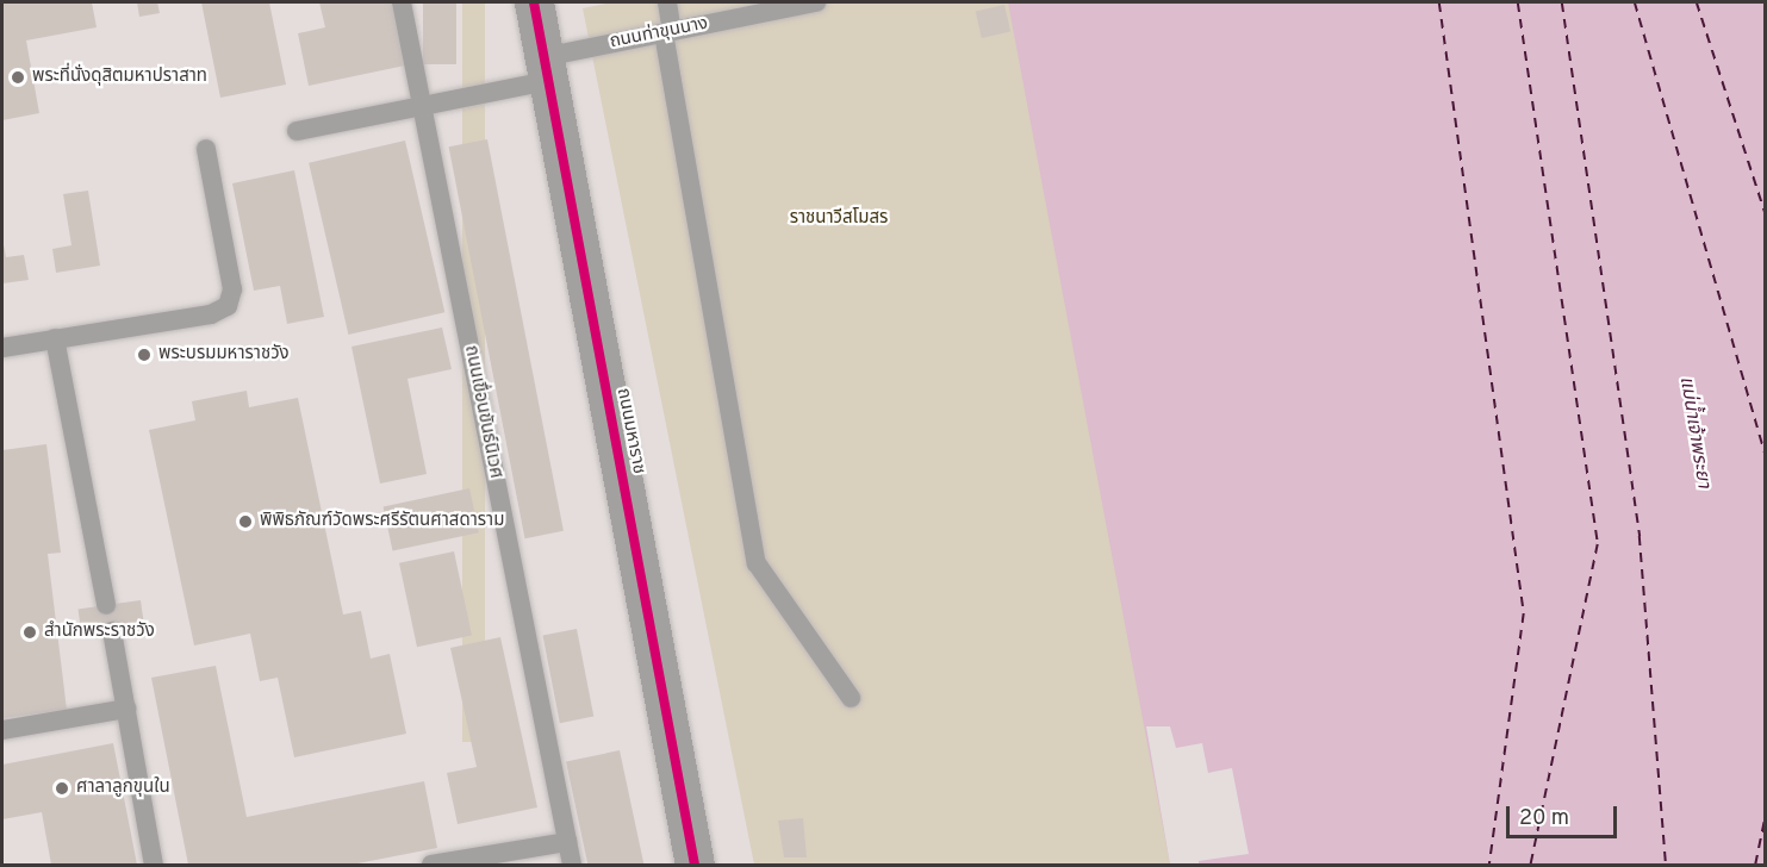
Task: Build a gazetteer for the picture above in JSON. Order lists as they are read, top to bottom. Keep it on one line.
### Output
{"streets":{"street":["ถนนมหาราช"],"lane":["ถนนท่าขุนนาง","ถนนเขื่อนขันธ์นิเวศ"]},"crossings":[["ถนนท่าขุนนาง","ถนนเขื่อนขันธ์นิเวศ"],["ถนนท่าขุนนาง","ถนนมหาราช"]],"water":["แม่น้ำเจ้าพระยา"],"parks":["ราชนาวีสโมสร"],"places":["พระที่นั่งดุสิตมหาปราสาท","พระบรมมหาราชวัง","พิพิธภัณฑ์วัดพระศรีรัตนศาสดาราม","สำนักพระราชวัง","ศาลาลูกขุนใน"],"scale_bar":"20 m"}
